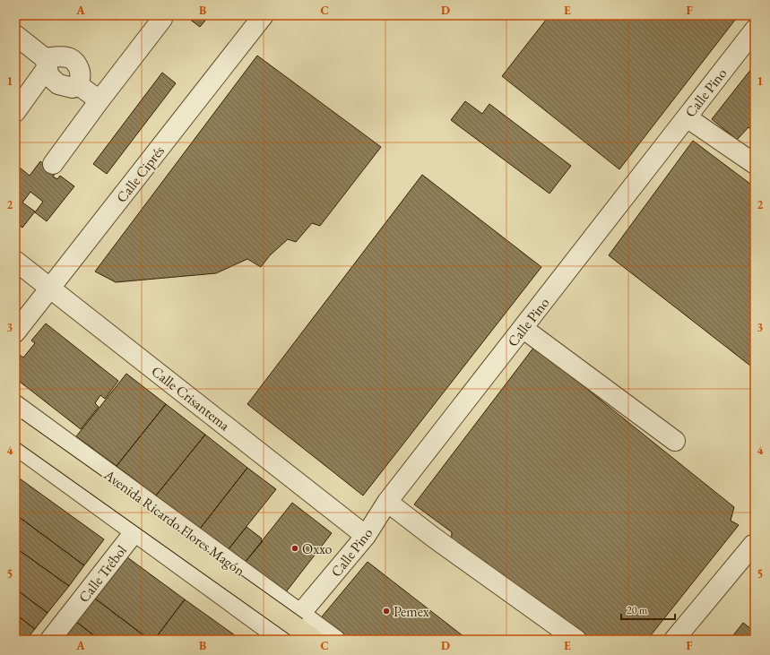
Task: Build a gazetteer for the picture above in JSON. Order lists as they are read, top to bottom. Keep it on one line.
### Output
{"streets":{"main road":["Avenida Ricardo Flores Magón"],"street":["Calle Pino","Calle Ciprés","Calle Crisantema","Calle Trébol"]},"crossings":[["Calle Pino","Calle Crisantema"],["Calle Pino","Avenida Ricardo Flores Magón"],["Calle Ciprés","Calle Crisantema"],["Avenida Ricardo Flores Magón","Calle Trébol"]],"places":["Oxxo","Pemex"],"scale_bar":"20 m","grid":{"columns":["A","B","C","D","E","F"],"rows":["1","2","3","4","5"]}}
